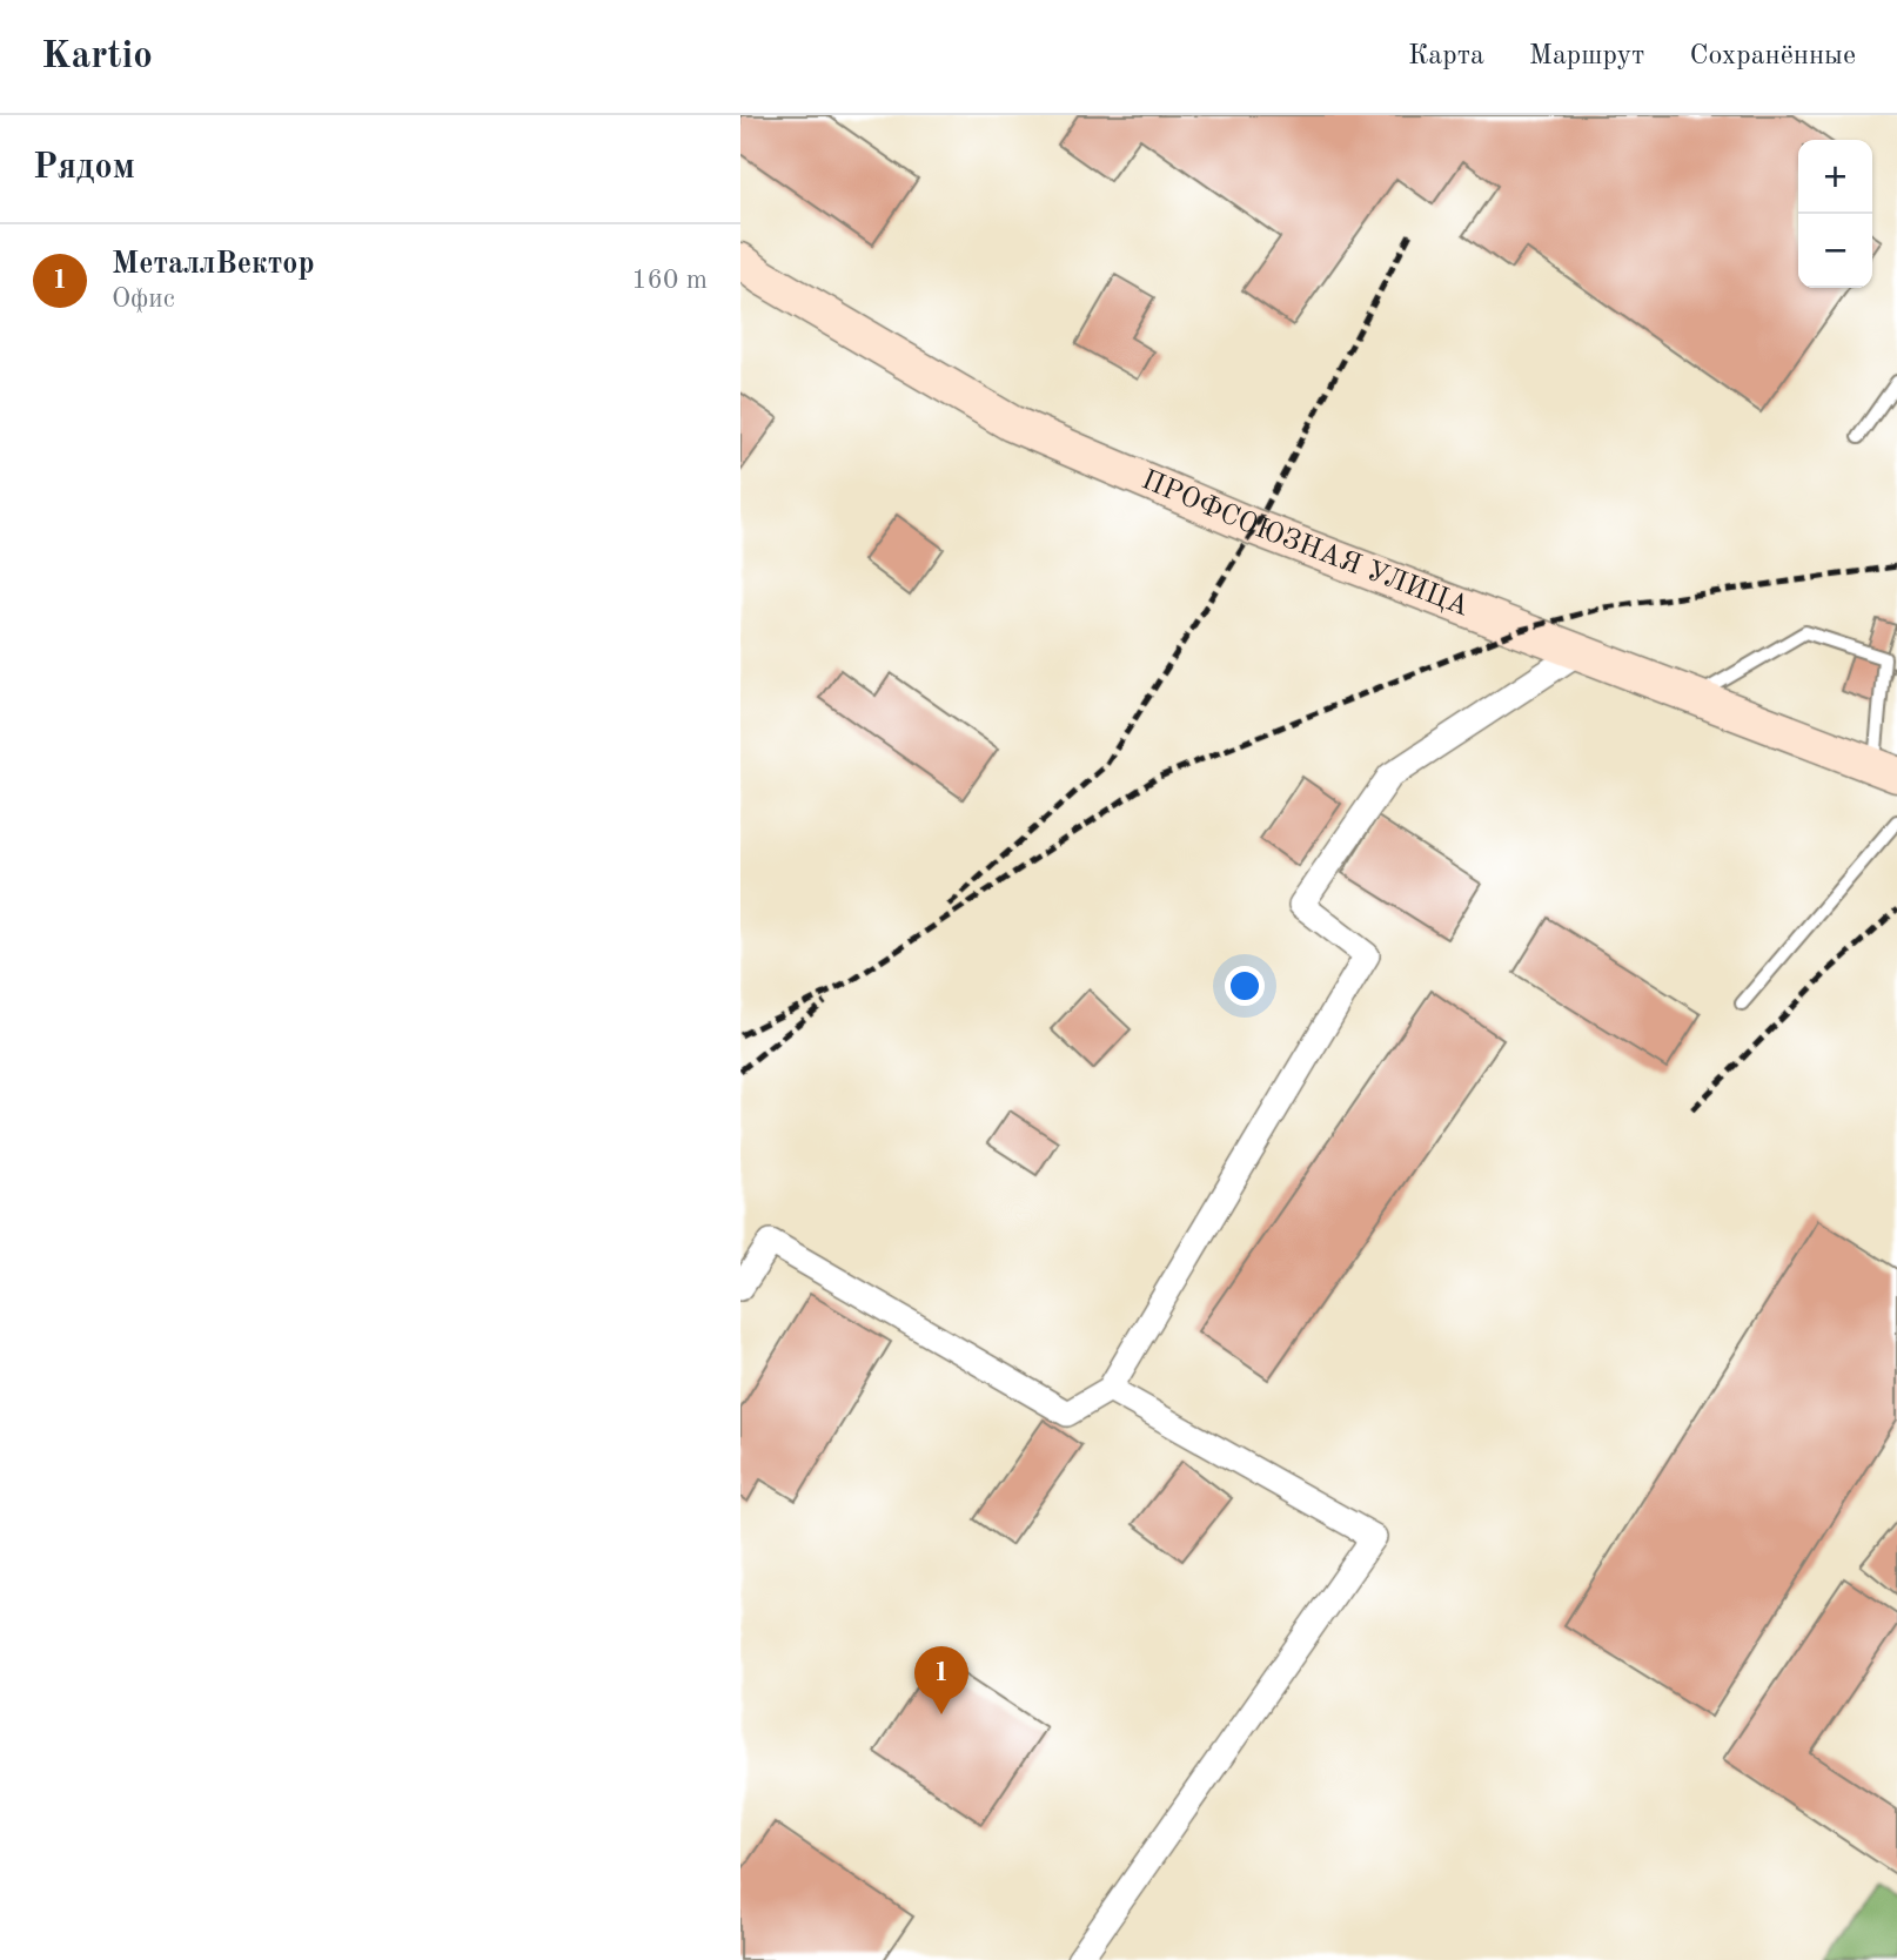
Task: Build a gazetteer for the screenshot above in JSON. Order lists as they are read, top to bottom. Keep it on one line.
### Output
{"streets":{"main road":["ПРОФСОЮЗНАЯ УЛИЦА"]},"page":{"header":"Kartio","nav":["Карта","Маршрут","Сохранённые"],"heading":"Рядом","map_buttons":["+","−"],"list":[{"mark":"1","name":"МеталлВектор","note":"Офис","value":"160 m"}],"pins":"1"}}
